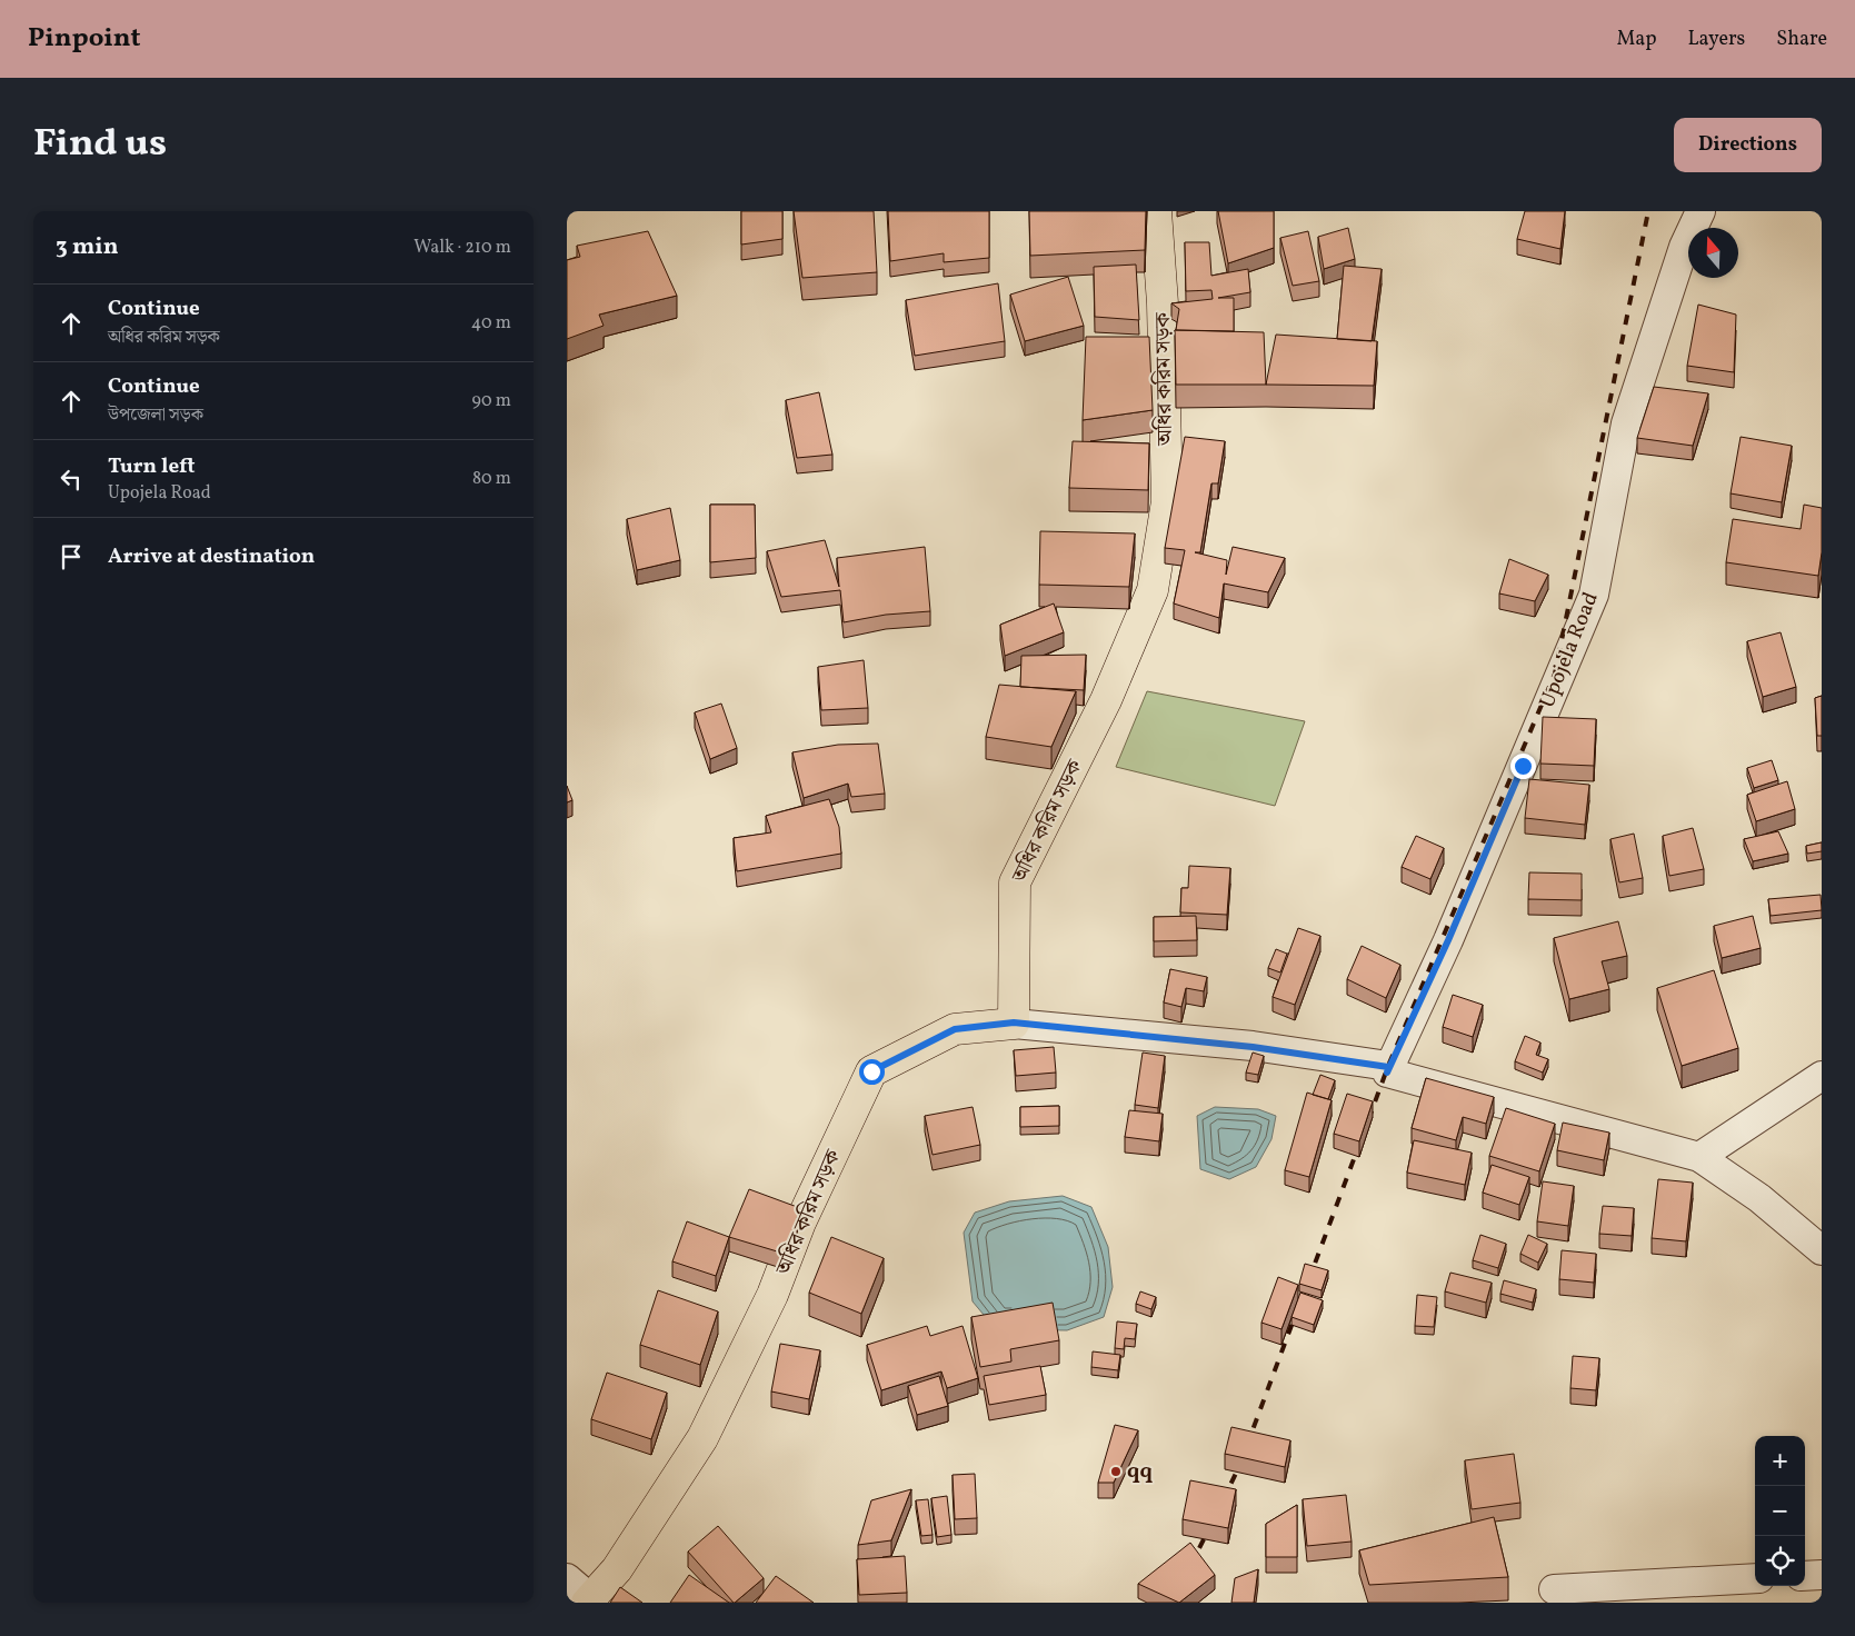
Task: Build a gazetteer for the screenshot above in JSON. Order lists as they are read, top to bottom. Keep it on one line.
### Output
{"streets":{"main road":["অধির করিম সড়ক"],"street":["Upojela Road"]},"places":["qq"],"north":"top","page":{"header":"Pinpoint","nav":["Map","Layers","Share"],"title":"Find us","buttons":"Directions","heading":["3 min","Walk · 210 m"],"list":[["Continue","অধির করিম সড়ক","40 m"],["Continue","উপজেলা সড়ক","90 m"],["Turn left","Upojela Road","80 m"],"Arrive at destination"],"map_buttons":["+","−"]}}
